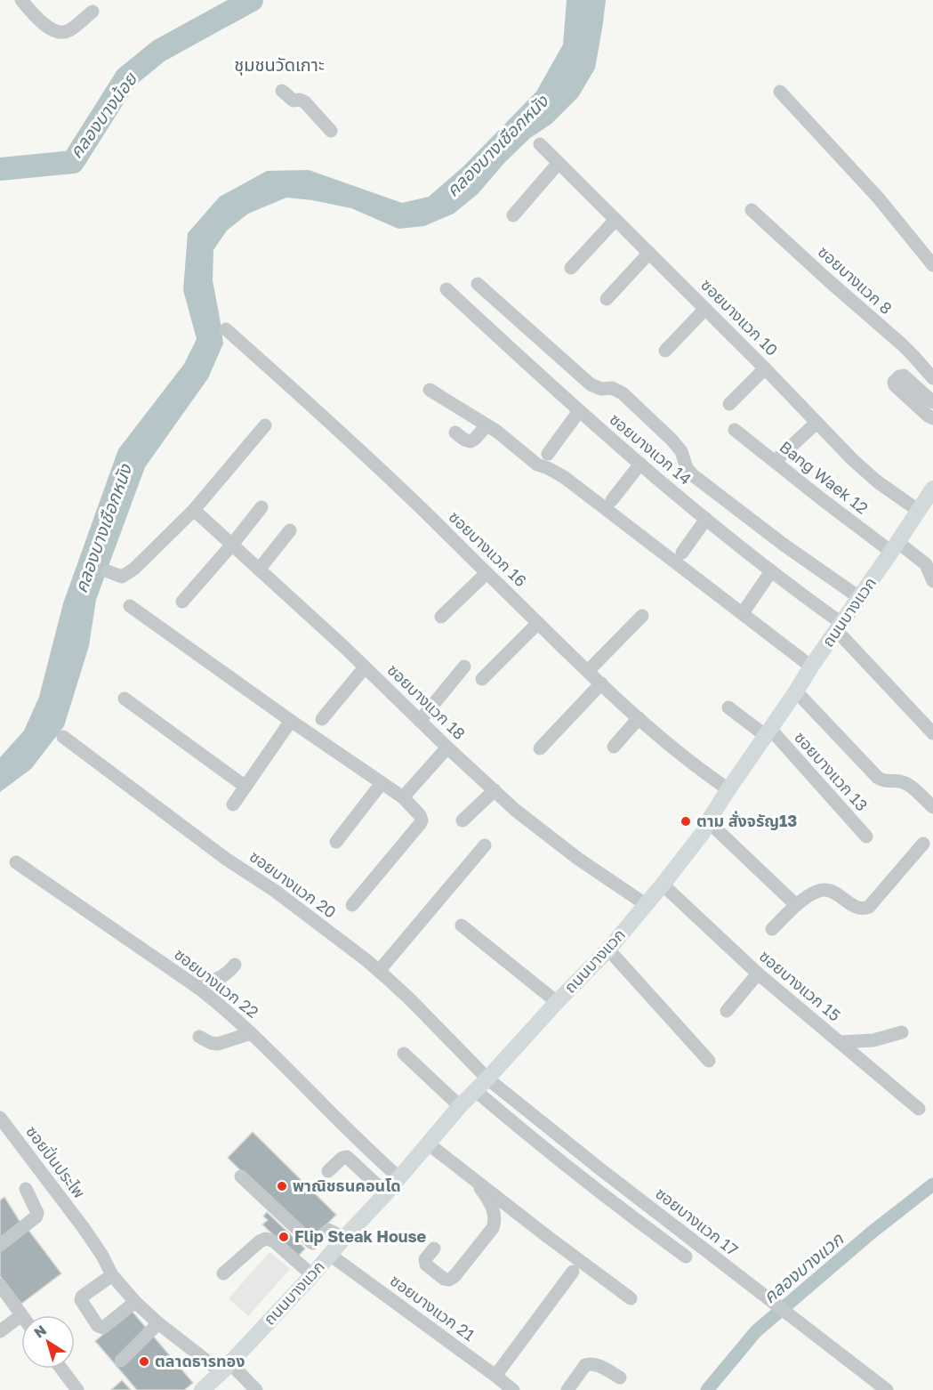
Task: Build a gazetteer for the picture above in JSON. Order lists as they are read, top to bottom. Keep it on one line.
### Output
{"streets":{"main road":["ถนนบางแวก"],"street":["ซอยบางแวก 8","ซอยบางแวก 10","ซอยบางแวก 14","Bang Waek 12","ซอยบางแวก 16","ซอยบางแวก 18","ซอยบางแวก 13","ซอยบางแวก 20","ซอยบางแวก 22","ซอยบางแวก 15","ซอยปิ่นประไพ","ซอยบางแวก 17","ซอยบางแวก 21"]},"crossings":[["ซอยบางแวก 10","ถนนบางแวก"],["ซอยบางแวก 14","ถนนบางแวก"],["Bang Waek 12","ถนนบางแวก"],["ซอยบางแวก 16","ถนนบางแวก"],["ถนนบางแวก","ซอยบางแวก 18"],["ถนนบางแวก","ซอยบางแวก 13"],["ถนนบางแวก","ซอยบางแวก 20"],["ถนนบางแวก","ซอยบางแวก 22"],["ถนนบางแวก","ซอยบางแวก 15"],["ถนนบางแวก","ซอยปิ่นประไพ"],["ถนนบางแวก","ซอยบางแวก 17"],["ถนนบางแวก","ซอยบางแวก 21"],["ซอยบางแวก 20","ซอยบางแวก 17"]],"districts":["ชุมชนวัดเกาะ"],"water":["คลองบางน้อย","คลองบางเชือกหนัง","คลองบางแวก"],"places":["ตาม สั่งจรัญ13","พาณิชธนคอนโด","Flip Steak House","ตลาดธารทอง"],"north":"top left"}
